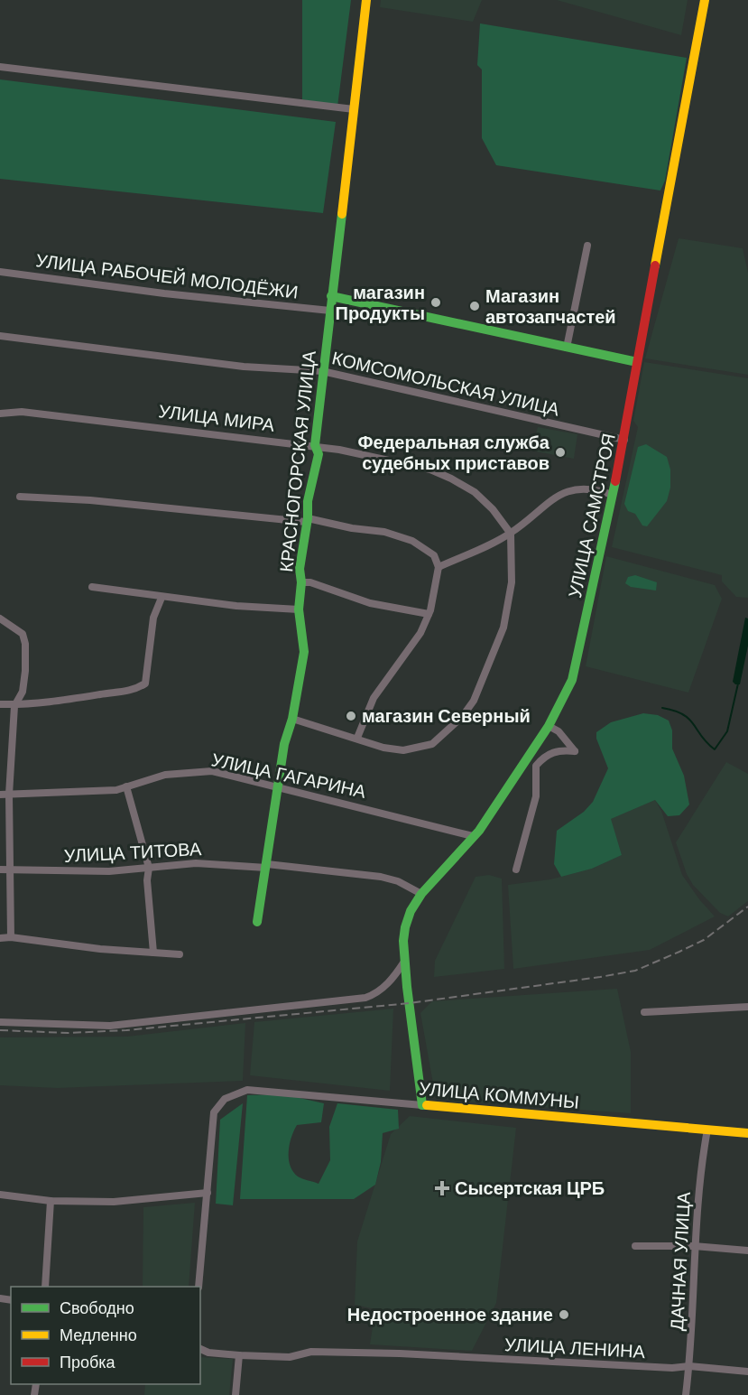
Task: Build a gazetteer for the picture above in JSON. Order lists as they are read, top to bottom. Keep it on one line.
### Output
{"streets":{"street":["УЛИЦА РАБОЧЕЙ МОЛОДЁЖИ","КОМСОМОЛЬСКАЯ УЛИЦА","УЛИЦА МИРА","КРАСНОГОРСКАЯ УЛИЦА","УЛИЦА САМСТРОЯ","УЛИЦА ГАГАРИНА","УЛИЦА ТИТОВА","УЛИЦА КОММУНЫ","ДАЧНАЯ УЛИЦА","УЛИЦА ЛЕНИНА"]},"crossings":[["УЛИЦА РАБОЧЕЙ МОЛОДЁЖИ","КРАСНОГОРСКАЯ УЛИЦА"],["КОМСОМОЛЬСКАЯ УЛИЦА","КРАСНОГОРСКАЯ УЛИЦА"],["КОМСОМОЛЬСКАЯ УЛИЦА","УЛИЦА САМСТРОЯ"],["УЛИЦА МИРА","КРАСНОГОРСКАЯ УЛИЦА"],["КРАСНОГОРСКАЯ УЛИЦА","УЛИЦА ГАГАРИНА"],["КРАСНОГОРСКАЯ УЛИЦА","УЛИЦА ТИТОВА"],["УЛИЦА САМСТРОЯ","УЛИЦА ГАГАРИНА"],["УЛИЦА САМСТРОЯ","УЛИЦА ТИТОВА"],["УЛИЦА САМСТРОЯ","УЛИЦА КОММУНЫ"],["УЛИЦА КОММУНЫ","ДАЧНАЯ УЛИЦА"],["ДАЧНАЯ УЛИЦА","УЛИЦА ЛЕНИНА"]],"places":{"other":["магазин Продукты","Магазин автозапчастей","Федеральная служба судебных приставов","магазин Северный","Недостроенное здание"],"health":["Сысертская ЦРБ"]},"legend":["Свободно","Медленно","Пробка"]}
